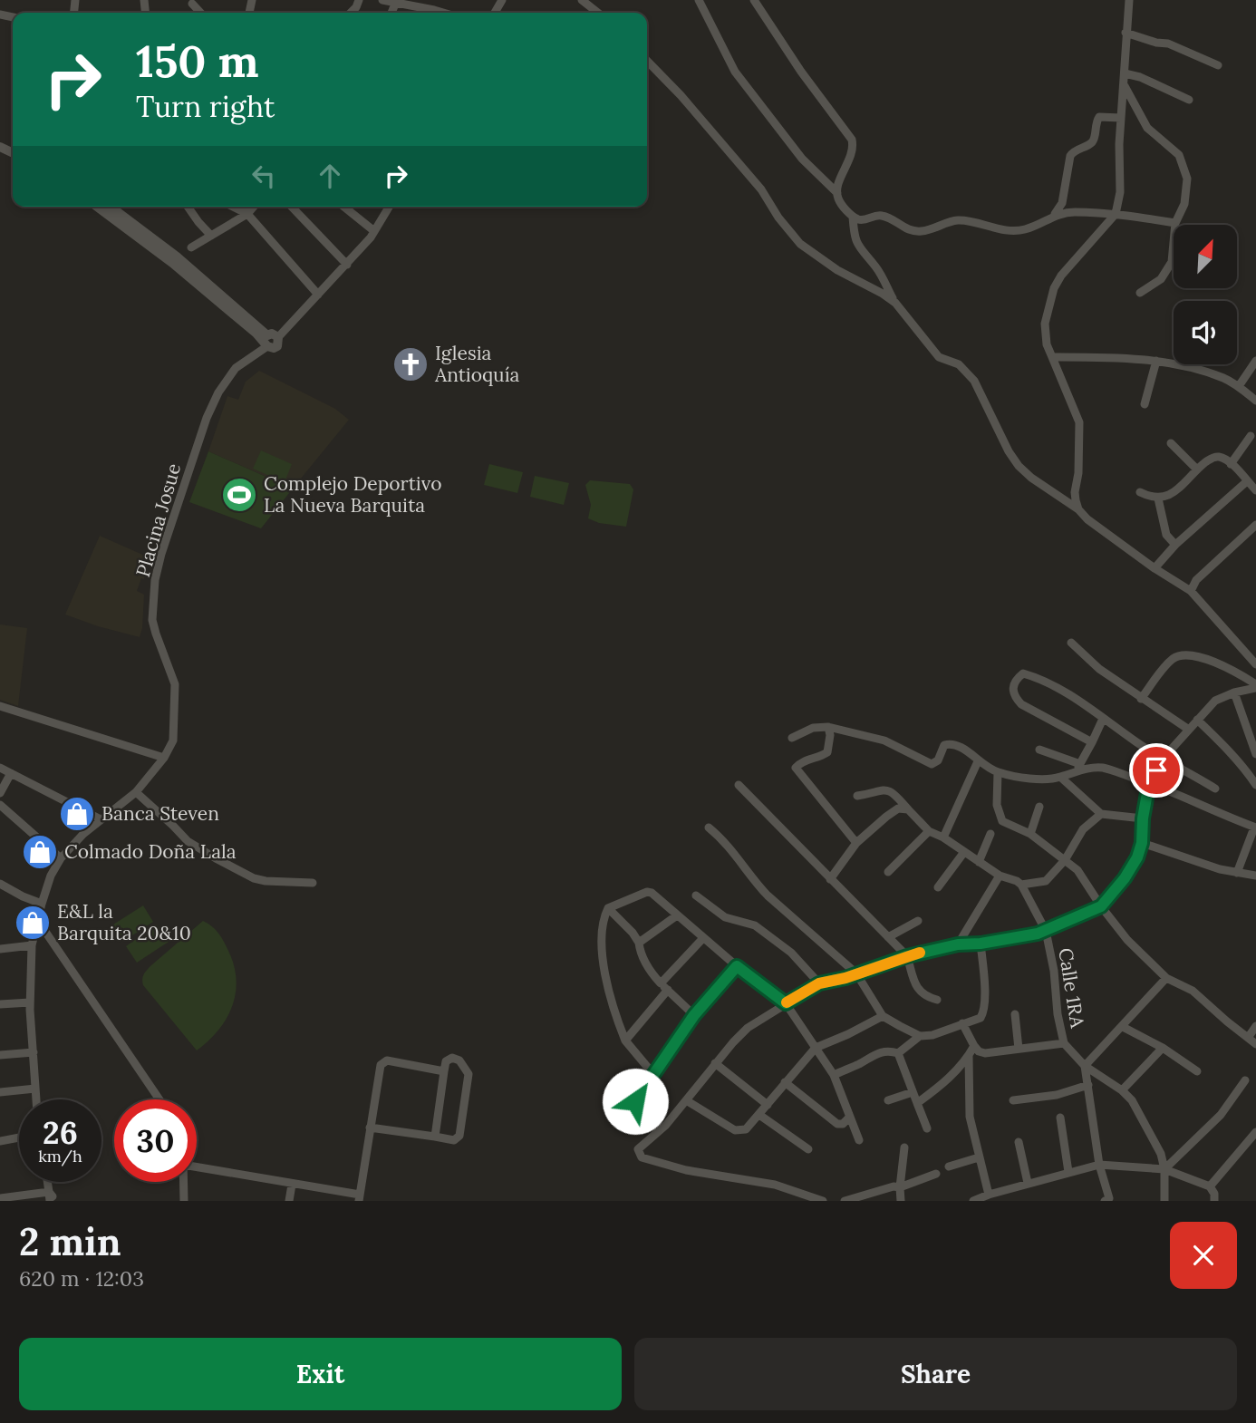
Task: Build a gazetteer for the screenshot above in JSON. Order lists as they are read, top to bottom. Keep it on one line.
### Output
{"streets":{"street":["Placina Josue","Calle 1RA"]},"places":{"church":["Iglesia Antioquía"],"sports":["Complejo Deportivo La Nueva Barquita"],"shop":["Banca Steven","Colmado Doña Lala","E&L la Barquita 20&10"]},"north":"top right","page":{"turn":["150 m","Turn right"],"speed":"26 km/h","limit":"30","heading":["2 min","620 m · 12:03"],"buttons":["Exit","Share"]}}
